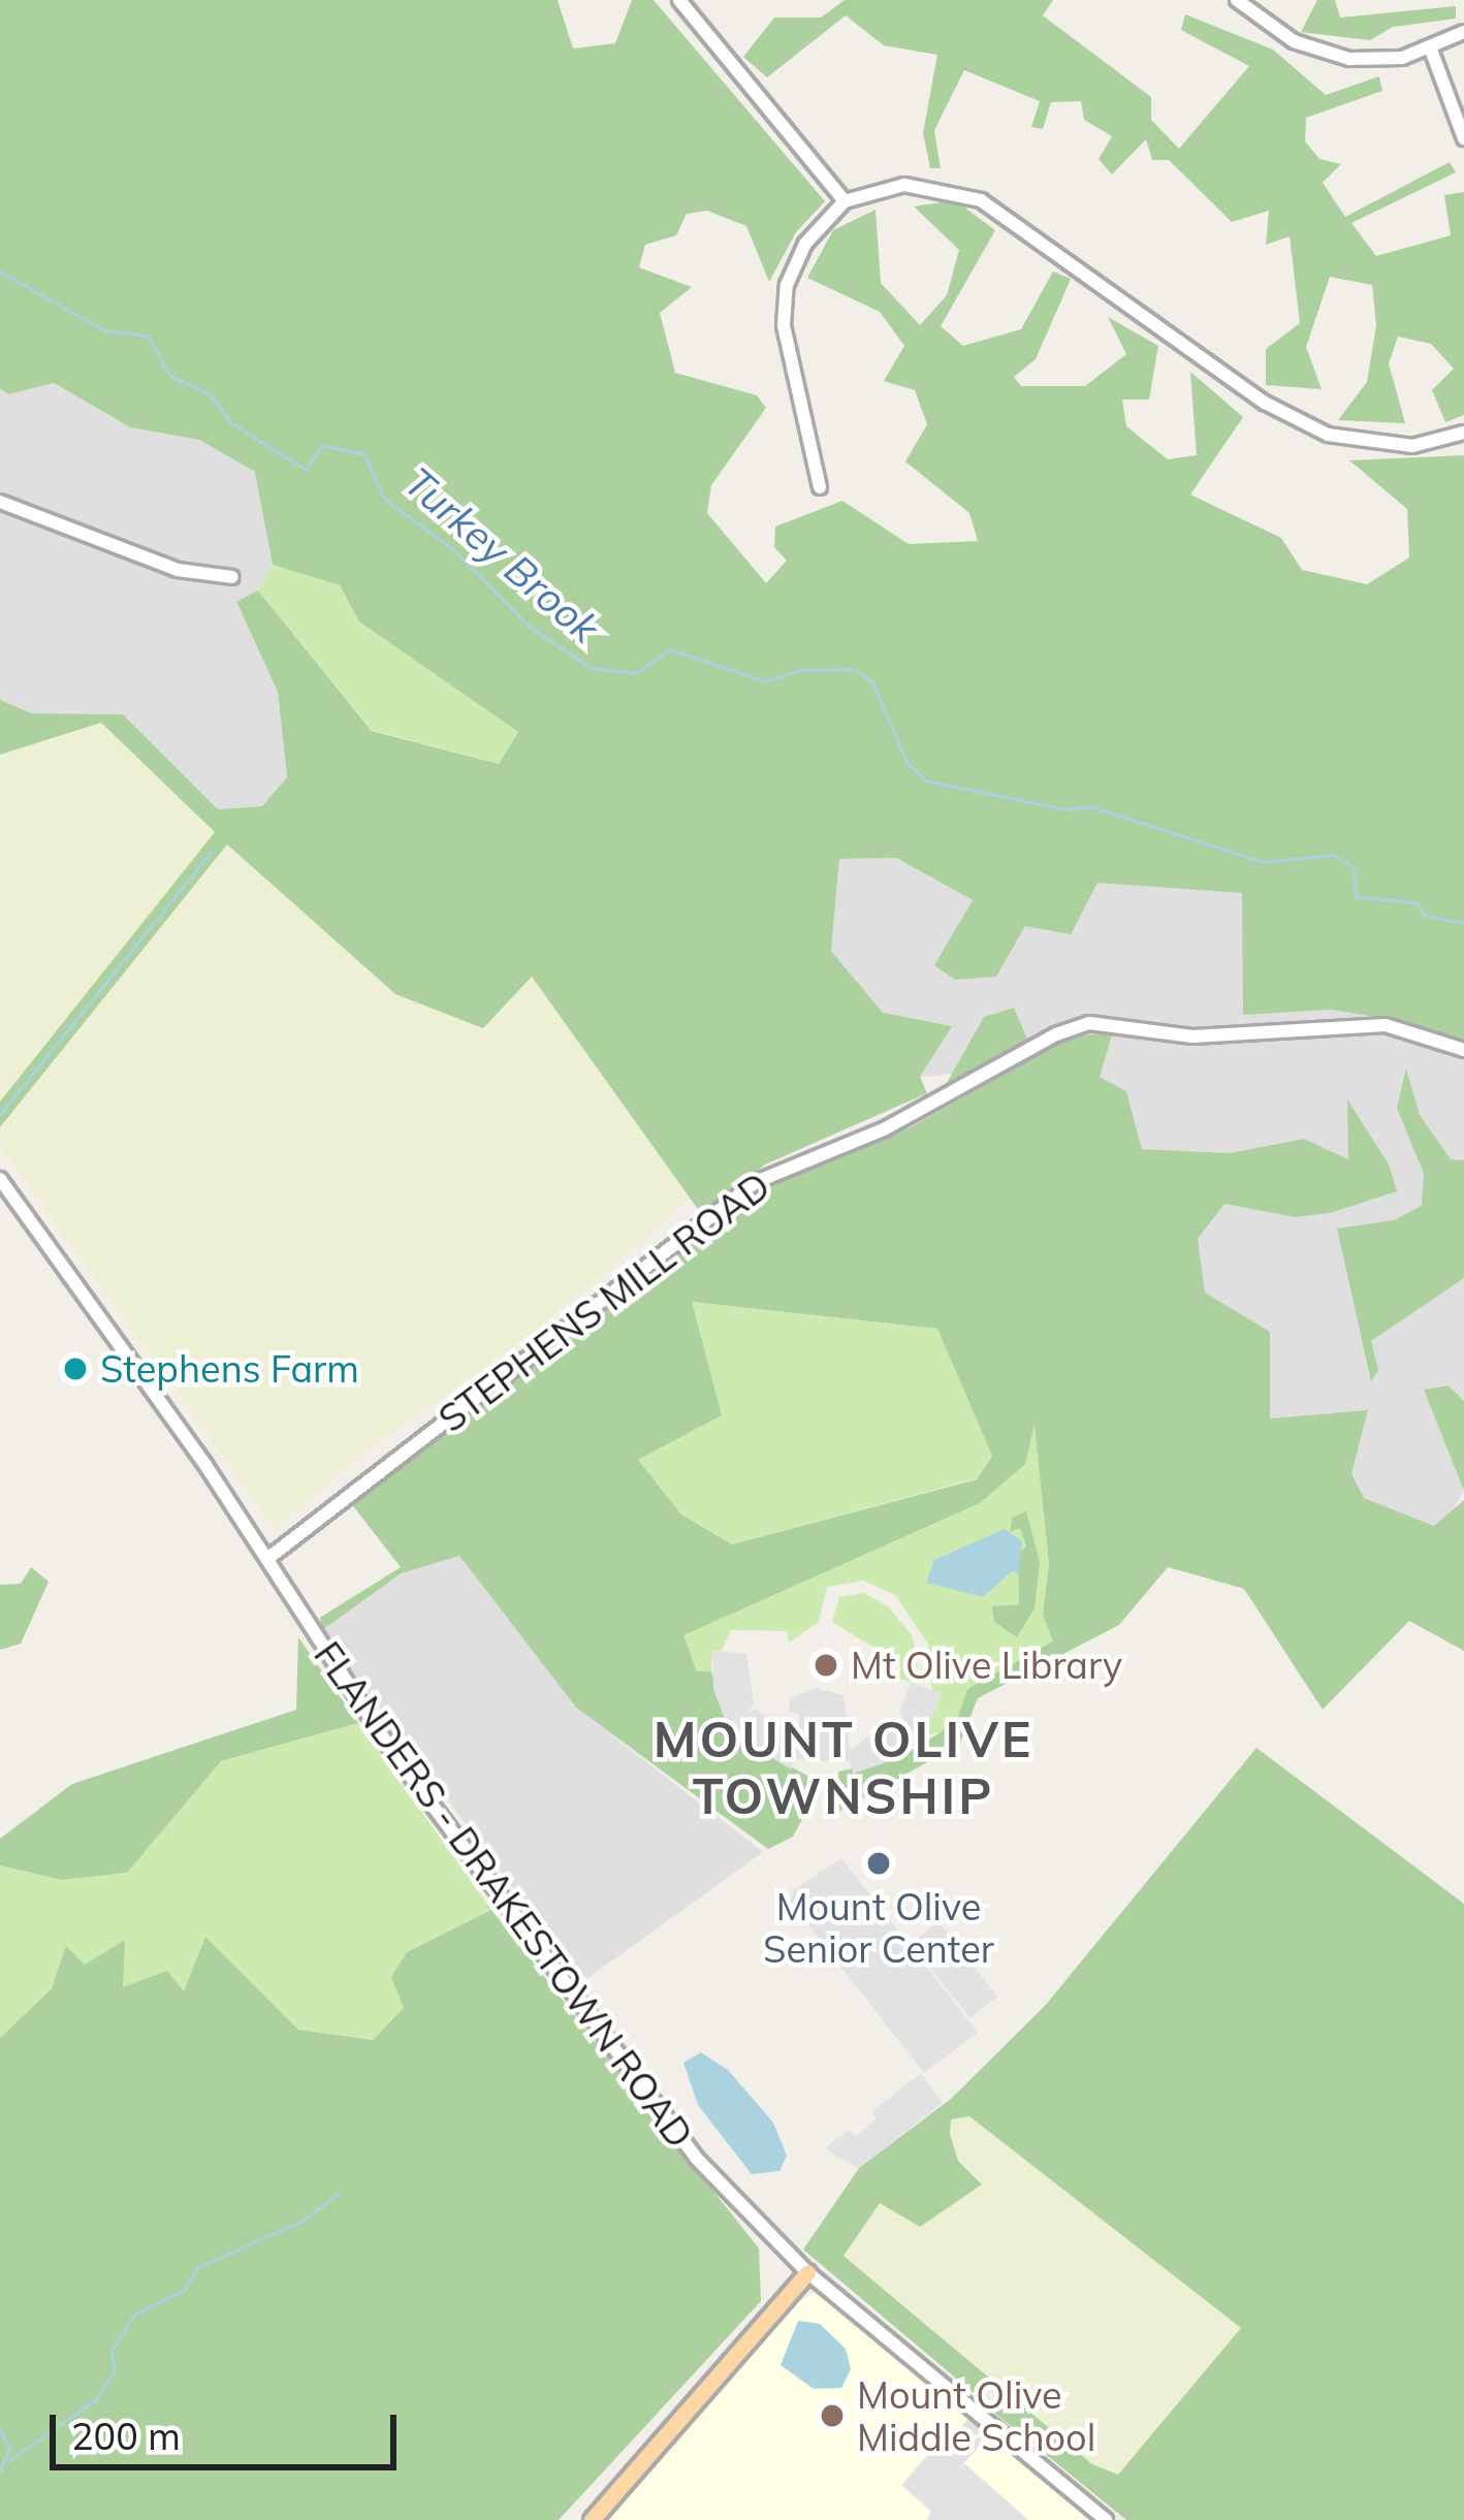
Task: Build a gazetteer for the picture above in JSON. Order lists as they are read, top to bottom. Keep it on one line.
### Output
{"streets":{"street":["STEPHENS MILL ROAD","FLANDERS - DRAKESTOWN ROAD"]},"crossings":[["STEPHENS MILL ROAD","FLANDERS - DRAKESTOWN ROAD"]],"districts":["MOUNT OLIVE TOWNSHIP"],"water":["Turkey Brook"],"places":["Stephens Farm","Mt Olive Library","Mount Olive Senior Center","Mount Olive Middle School"],"scale_bar":"200 m"}
